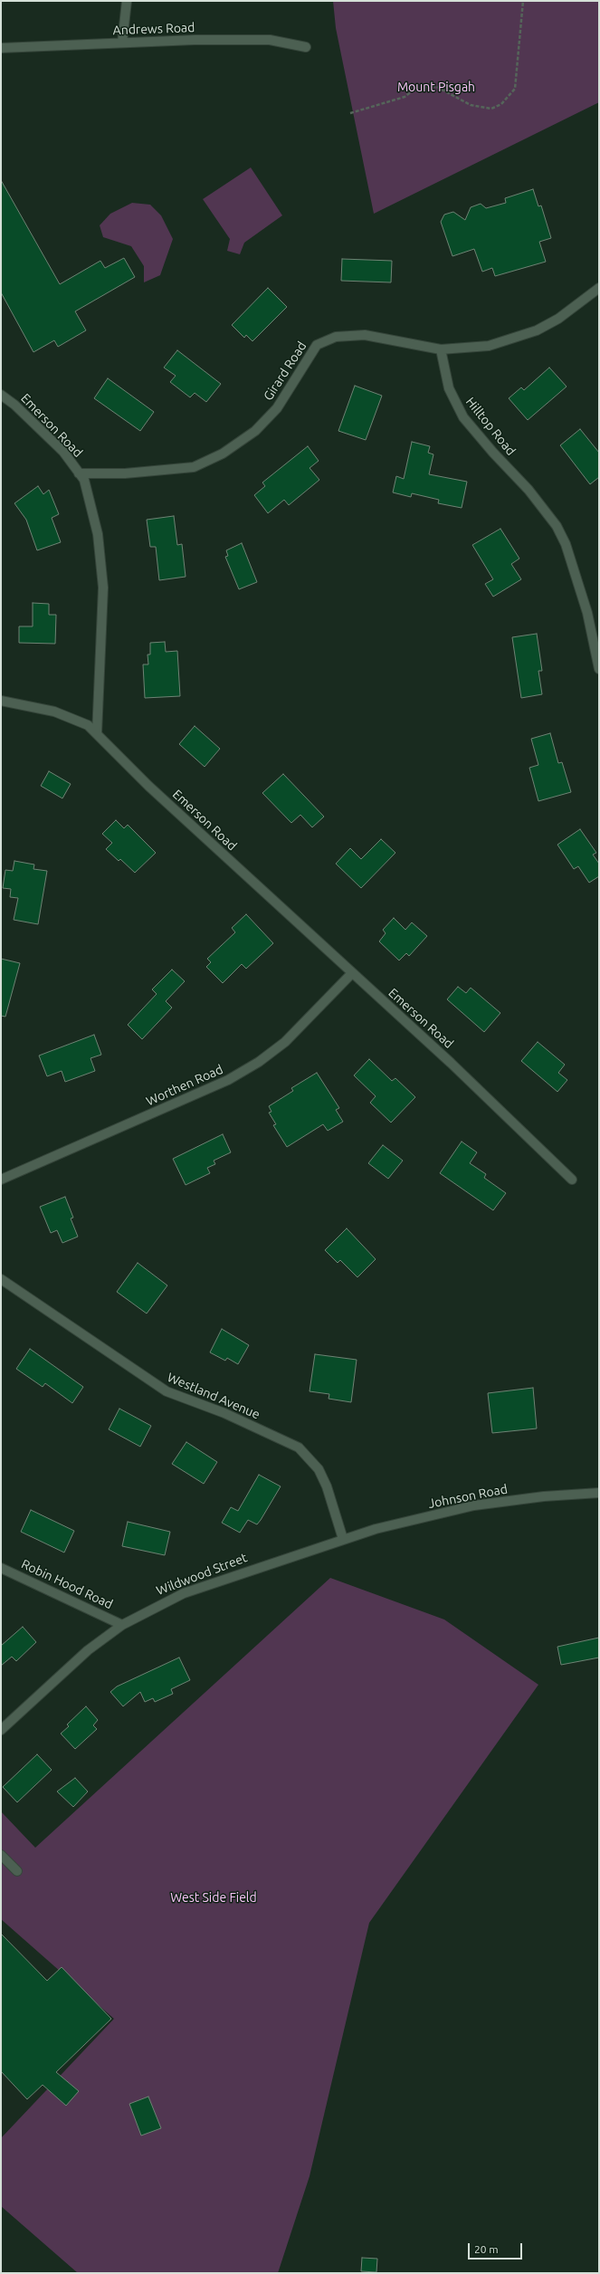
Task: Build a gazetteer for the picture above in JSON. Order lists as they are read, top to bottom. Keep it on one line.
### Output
{"streets":{"street":["Andrews Road","Girard Road","Emerson Road","Hilltop Road","Worthen Road","Westland Avenue","Johnson Road","Wildwood Street","Robin Hood Road"]},"crossings":[["Girard Road","Emerson Road"],["Girard Road","Hilltop Road"],["Emerson Road","Worthen Road"],["Westland Avenue","Johnson Road"],["Westland Avenue","Wildwood Street"],["Johnson Road","Wildwood Street"],["Wildwood Street","Robin Hood Road"]],"parks":["Mount Pisgah","West Side Field"],"scale_bar":"20 m"}
